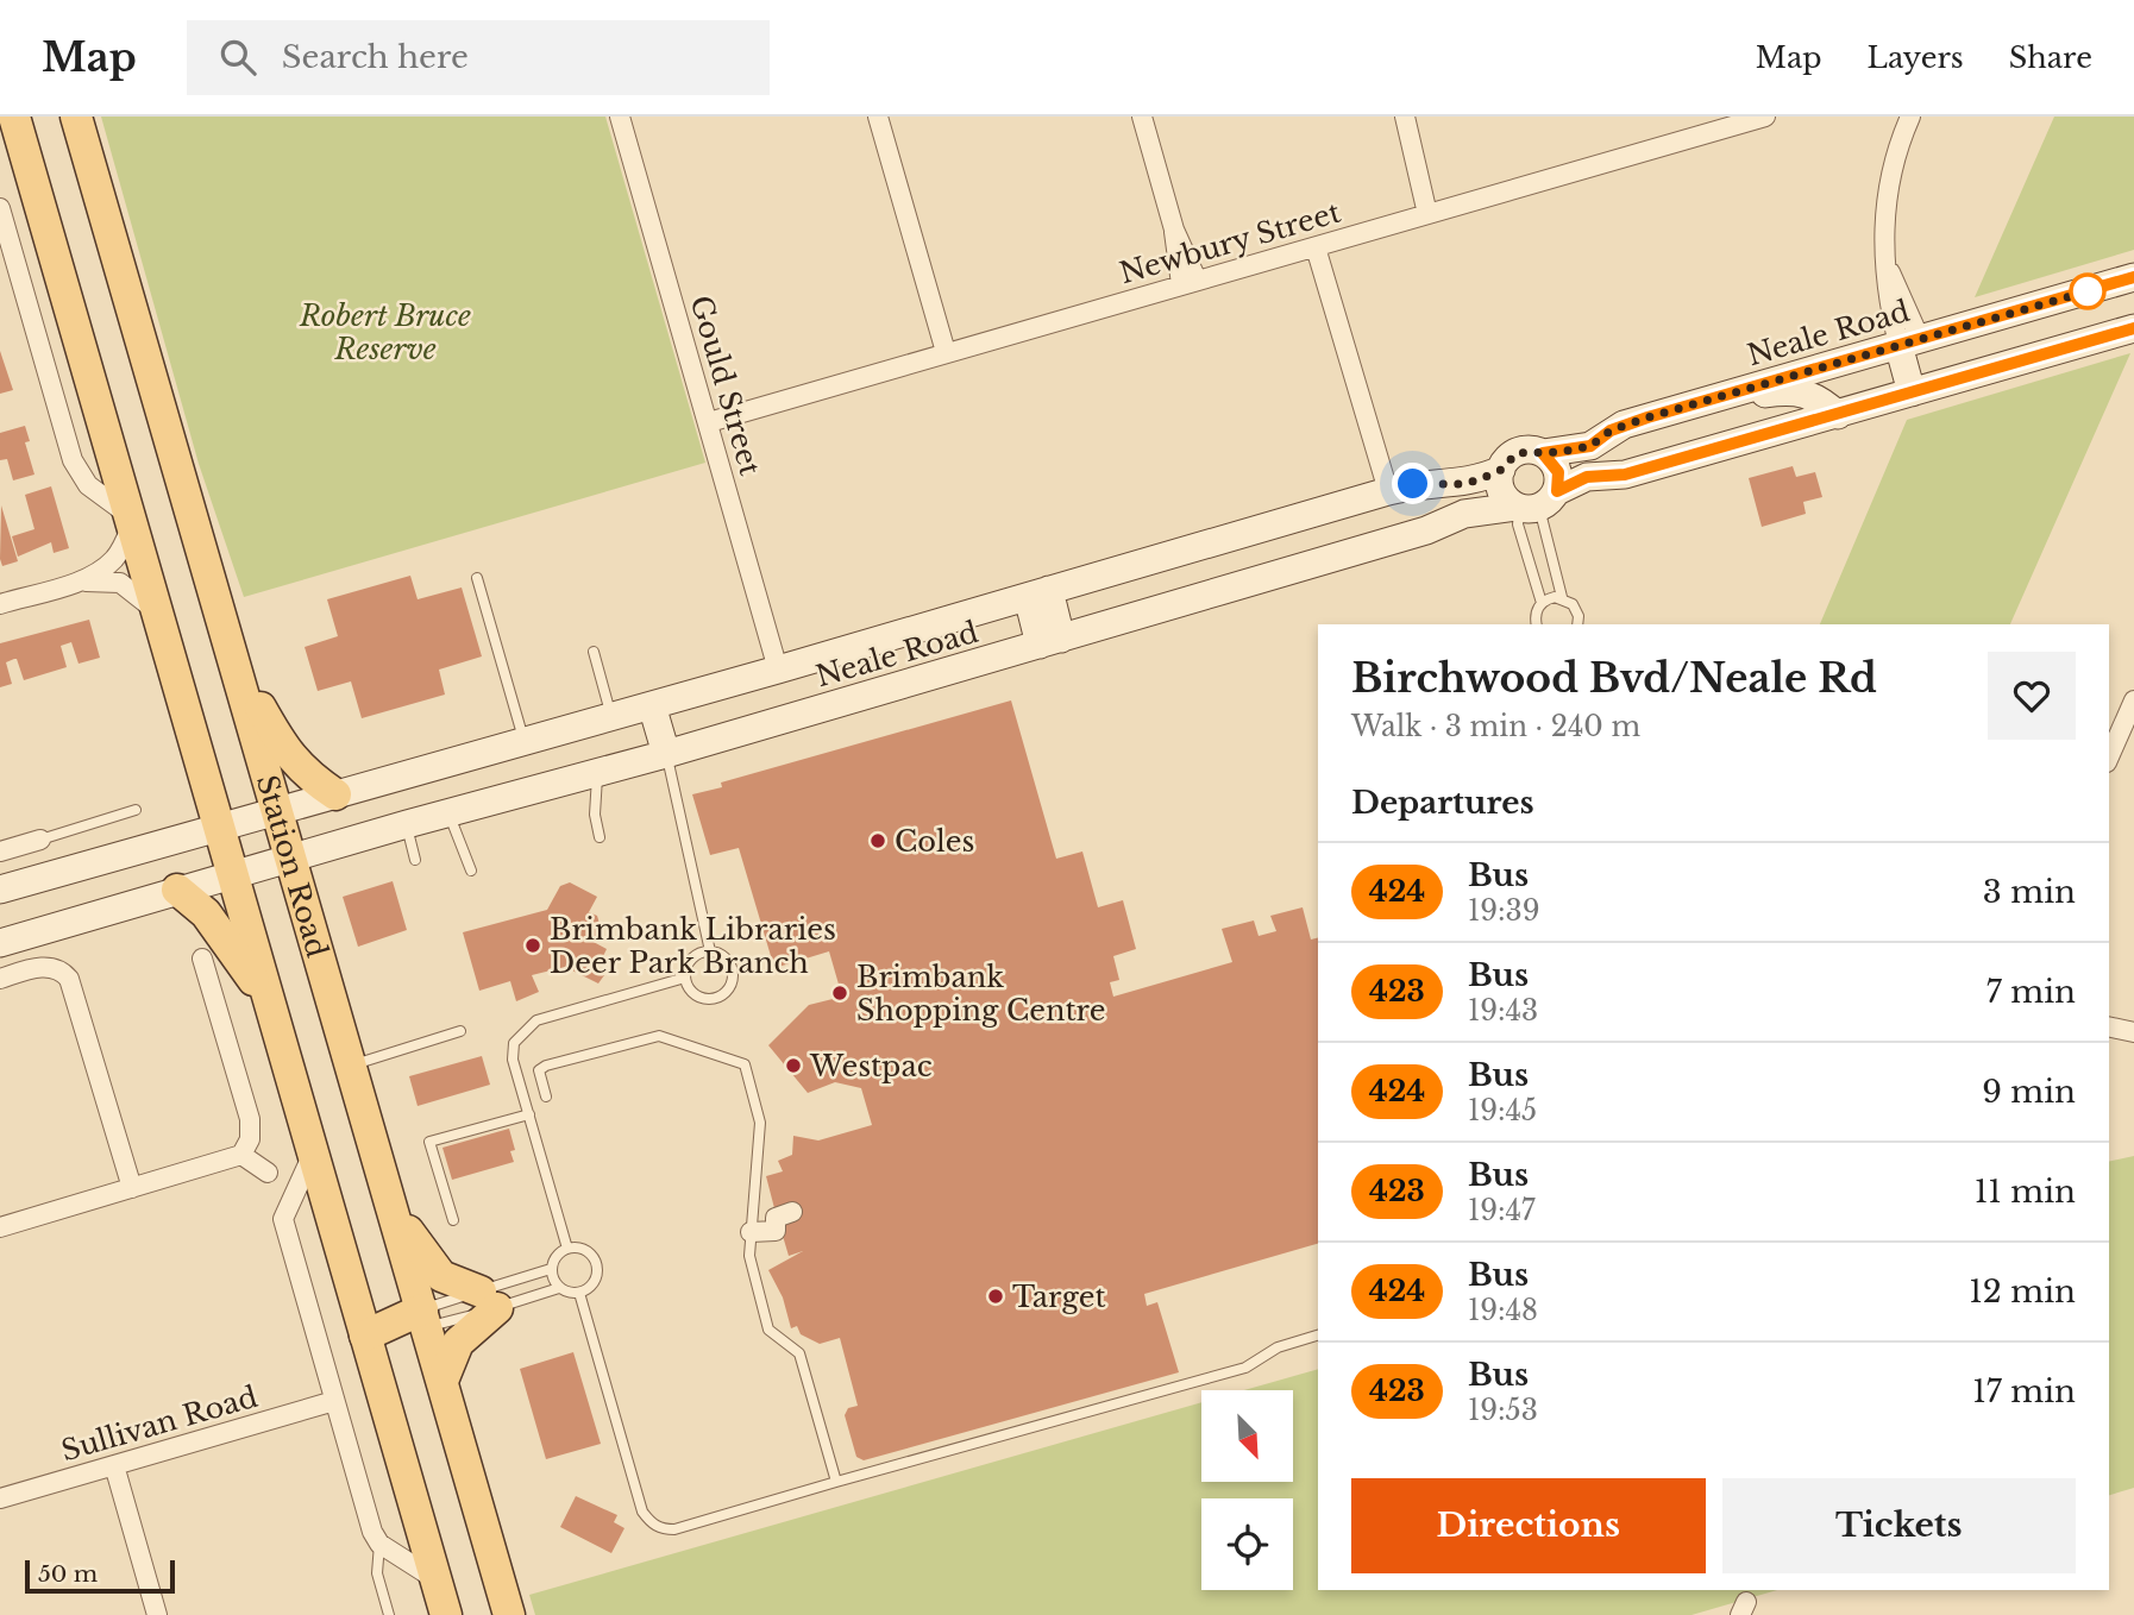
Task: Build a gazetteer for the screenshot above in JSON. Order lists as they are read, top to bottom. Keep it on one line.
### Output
{"streets":{"main road":["Station Road"],"street":["Newbury Street","Neale Road","Gould Street","Sullivan Road"]},"crossings":[["Newbury Street","Gould Street"],["Neale Road","Gould Street"],["Neale Road","Station Road"]],"parks":["Robert Bruce Reserve"],"places":["Coles","Brimbank Libraries Deer Park Branch","Brimbank Shopping Centre","Westpac","Target"],"lines":["bus line 424"],"scale_bar":"50 m","north":"bottom right","page":{"header":"Map","search":"Search here","nav":["Map","Layers","Share"],"heading":[["Birchwood Bvd/Neale Rd","Walk · 3 min · 240 m"],"Departures"],"list":[{"mark":"424","name":"Bus","note":"19:39","value":"3 min"},{"mark":"423","name":"Bus","note":"19:43","value":"7 min"},{"mark":"424","name":"Bus","note":"19:45","value":"9 min"},{"mark":"423","name":"Bus","note":"19:47","value":"11 min"},{"mark":"424","name":"Bus","note":"19:48","value":"12 min"},{"mark":"423","name":"Bus","note":"19:53","value":"17 min"}],"buttons":["Directions","Tickets"],"scale":"50 m"}}
